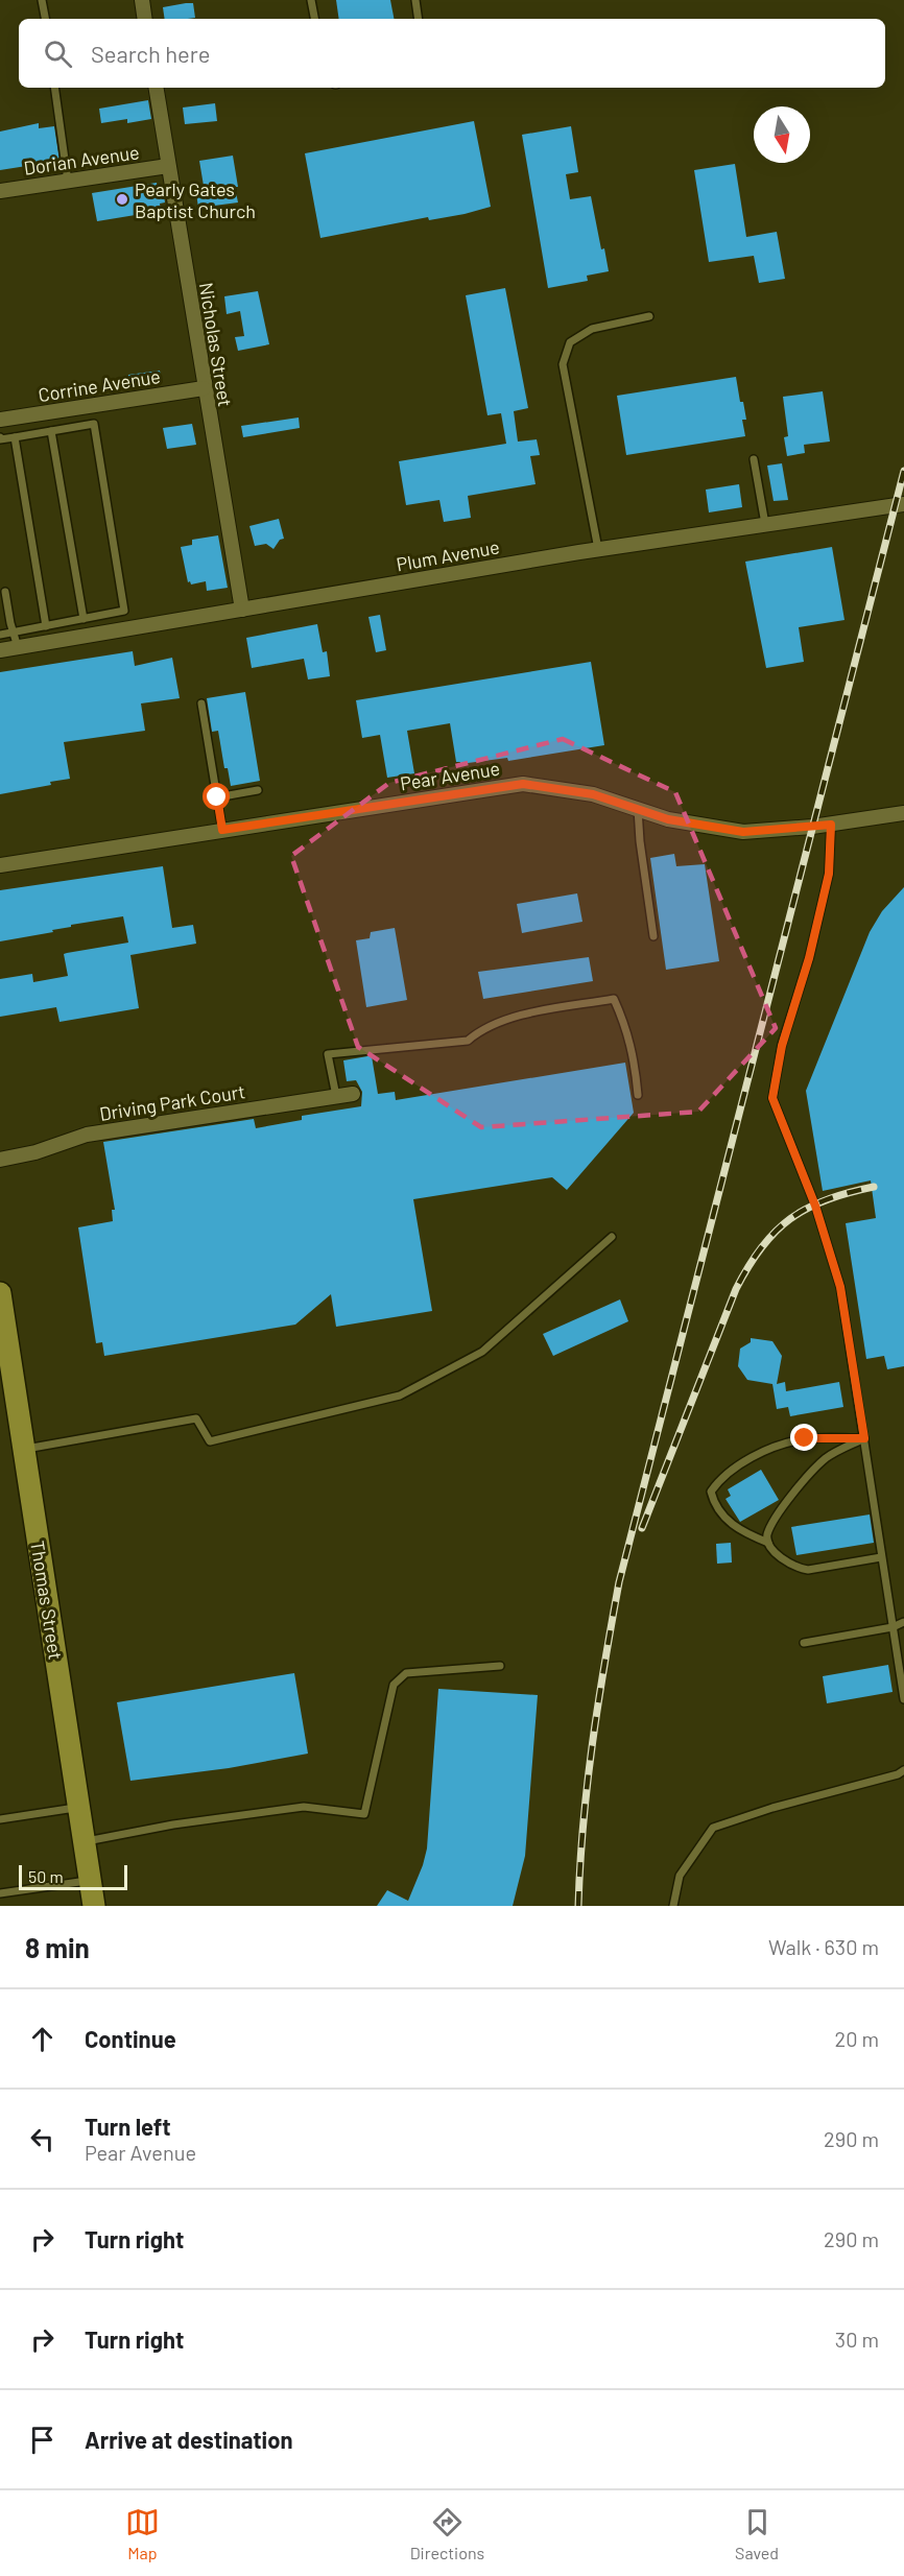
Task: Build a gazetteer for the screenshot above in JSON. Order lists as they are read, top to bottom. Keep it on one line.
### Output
{"streets":{"main road":["Thomas Street"],"street":["Dorian Avenue","Nicholas Street","Corrine Avenue","Plum Avenue","Pear Avenue","Driving Park Court"]},"crossings":[["Dorian Avenue","Nicholas Street"],["Nicholas Street","Corrine Avenue"],["Nicholas Street","Plum Avenue"]],"places":["Pearly Gates Baptist Church"],"scale_bar":"50 m","north":"bottom","page":{"search":"Search here","scale":"50 m","heading":["8 min","Walk · 630 m"],"list":[["Continue","20 m"],["Turn left","Pear Avenue","290 m"],["Turn right","290 m"],["Turn right","30 m"],"Arrive at destination"],"nav":["Map","Directions","Saved"]}}
